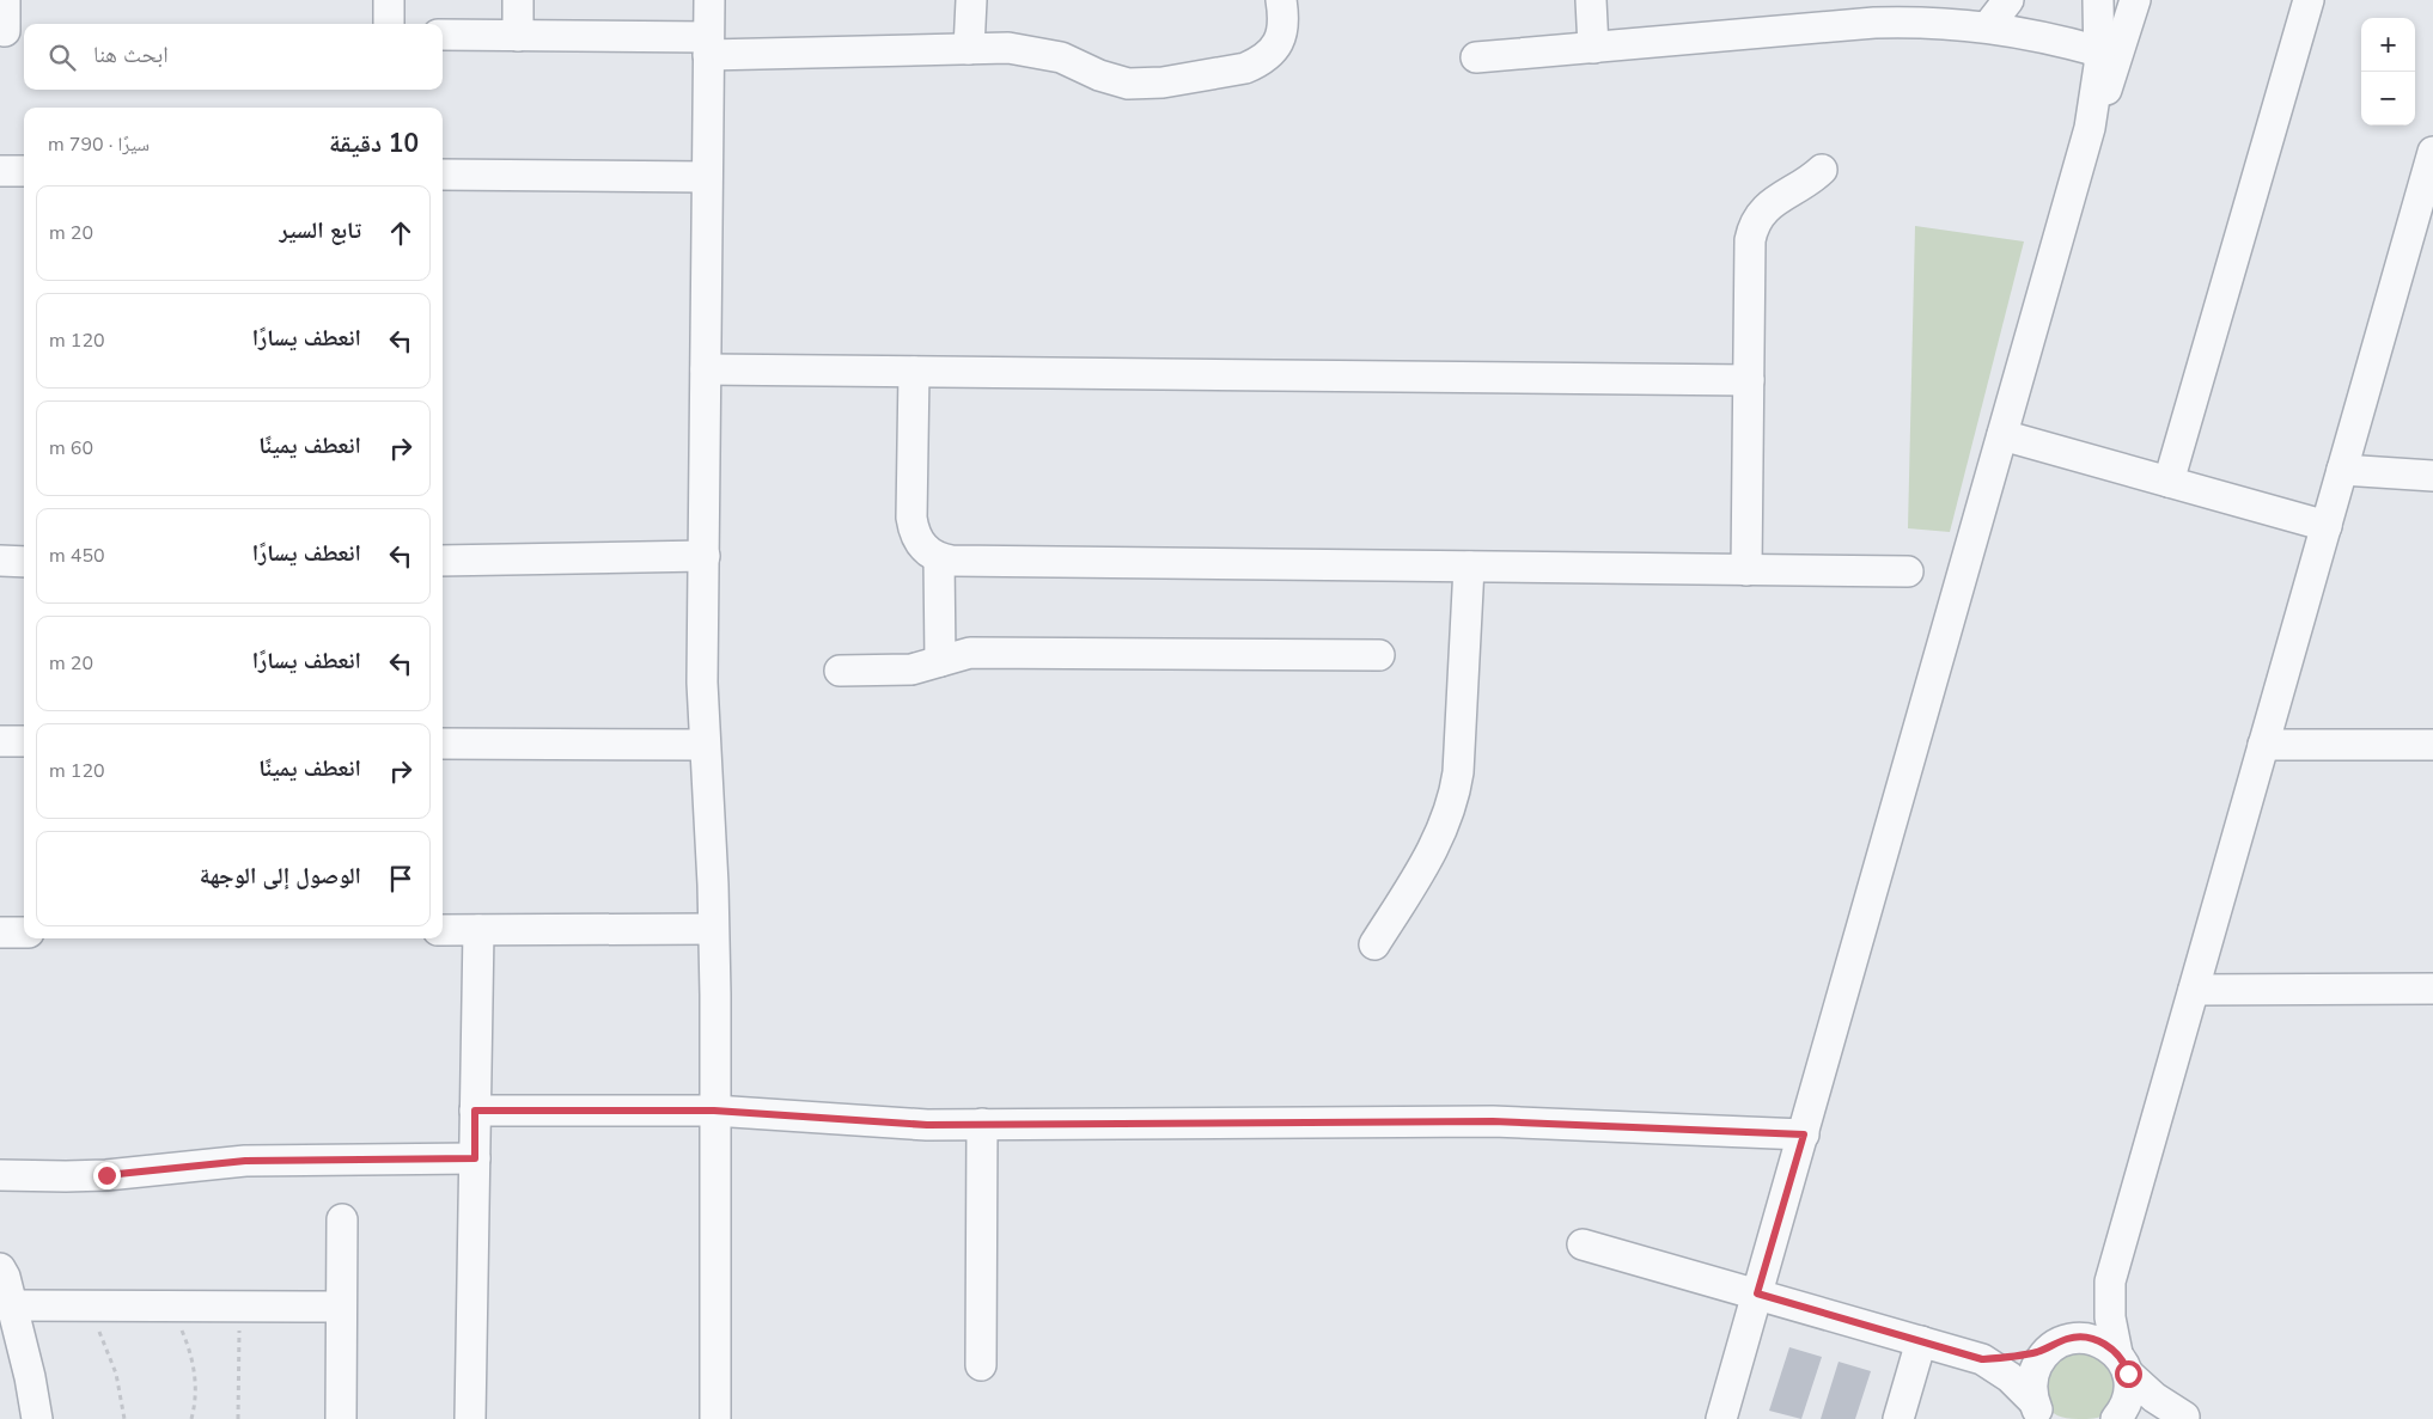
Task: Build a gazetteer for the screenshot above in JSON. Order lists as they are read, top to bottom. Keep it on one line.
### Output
{"page":{"map_buttons":["+","−"],"search":"ابحث هنا","heading":["10 دقيقة","سيرًا · 790 m"],"list":[["تابع السير","20 m"],["انعطف يسارًا","120 m"],["انعطف يمينًا","60 m"],["انعطف يسارًا","450 m"],["انعطف يسارًا","20 m"],["انعطف يمينًا","120 m"],"الوصول إلى الوجهة"]}}
